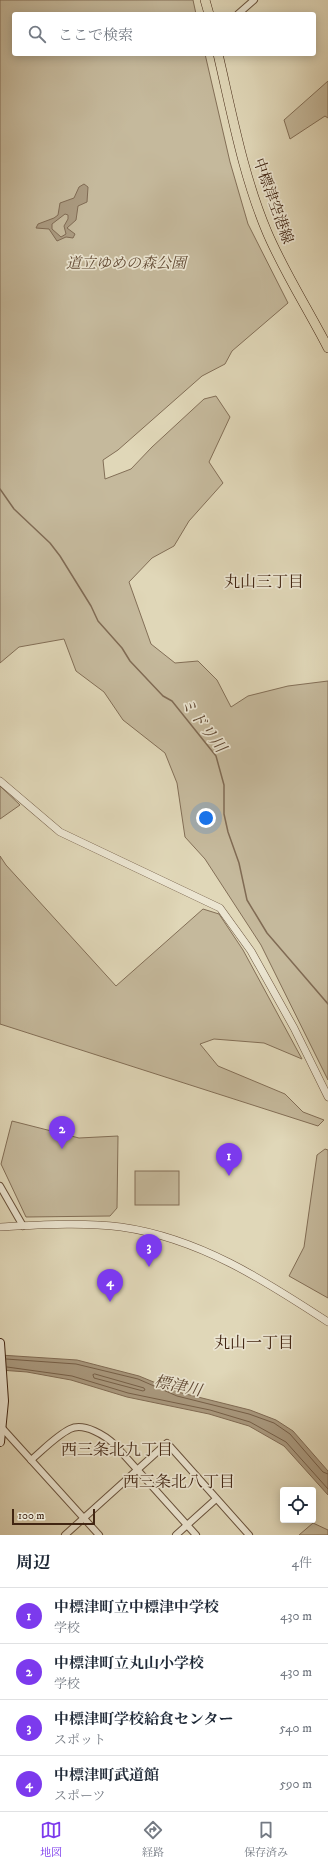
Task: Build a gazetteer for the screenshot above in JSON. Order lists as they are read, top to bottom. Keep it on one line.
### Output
{"streets":{"main road":["中標津空港線"]},"districts":["丸山三丁目","丸山一丁目","西三条北九丁目","西三条北八丁目"],"water":["ミドリ川","標津川"],"parks":["道立ゆめの森公園"],"scale_bar":"100 m","page":{"search":"ここで検索","pins":["2","1","3","4"],"scale":"100 m","heading":["周辺","4件"],"list":[{"mark":"1","name":"中標津町立中標津中学校","note":"学校","value":"430 m"},{"mark":"2","name":"中標津町立丸山小学校","note":"学校","value":"430 m"},{"mark":"3","name":"中標津町学校給食センター","note":"スポット","value":"540 m"},{"mark":"4","name":"中標津町武道館","note":"スポーツ","value":"590 m"}],"nav":["地図","経路","保存済み"]}}
